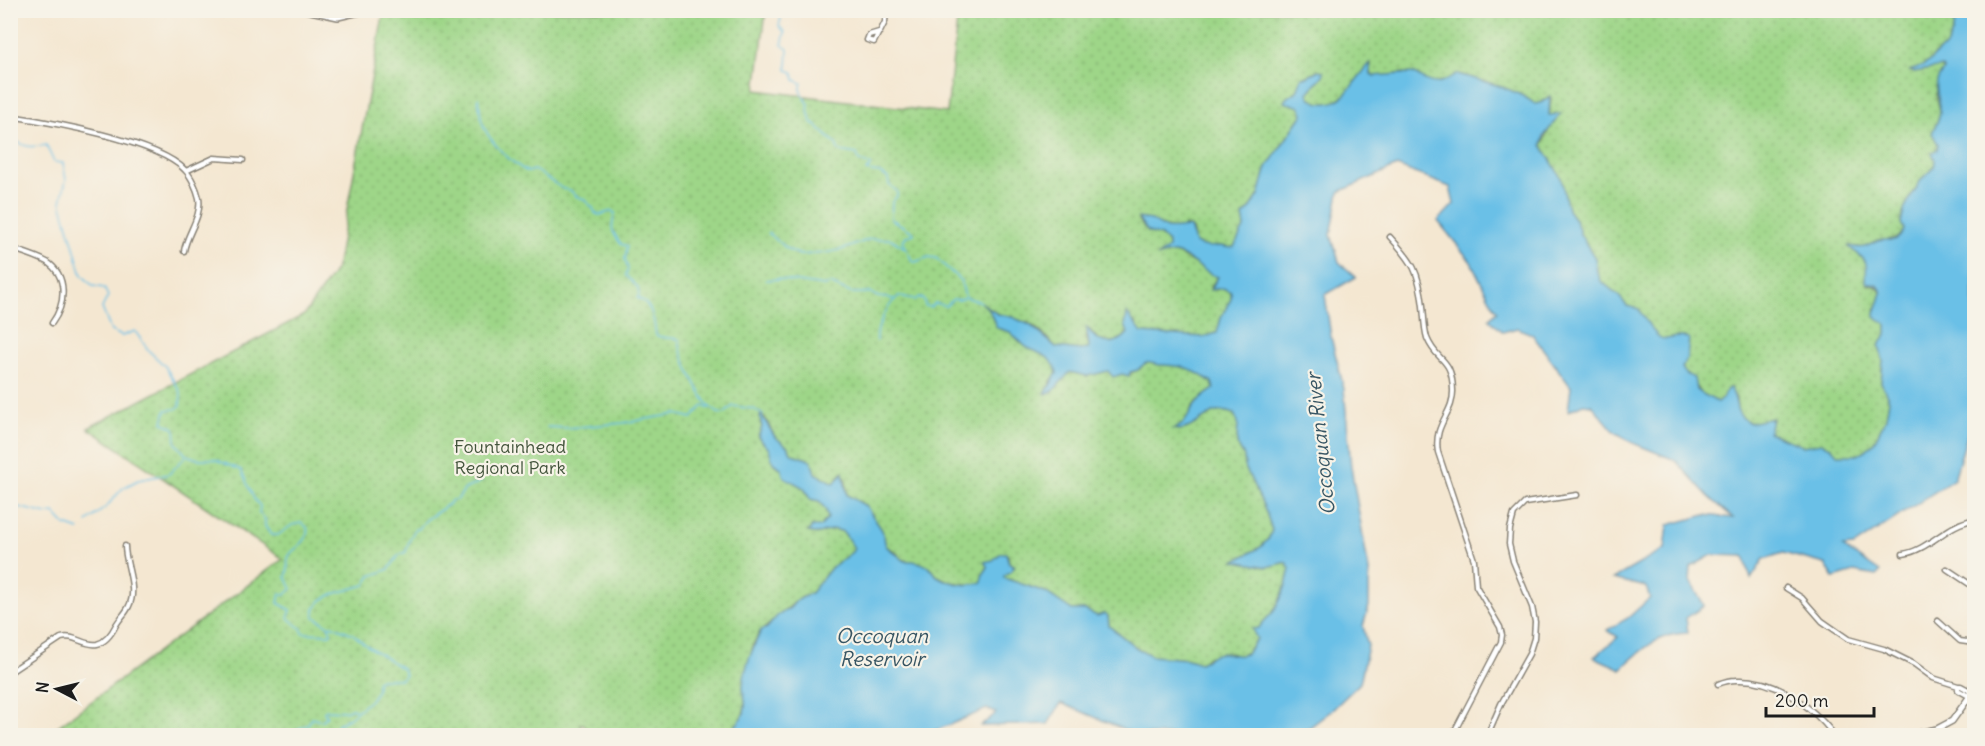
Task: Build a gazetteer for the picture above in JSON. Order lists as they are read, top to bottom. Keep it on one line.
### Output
{"water":["Occoquan River","Occoquan Reservoir"],"parks":["Fountainhead Regional Park"],"scale_bar":"200 m","north":"left"}
